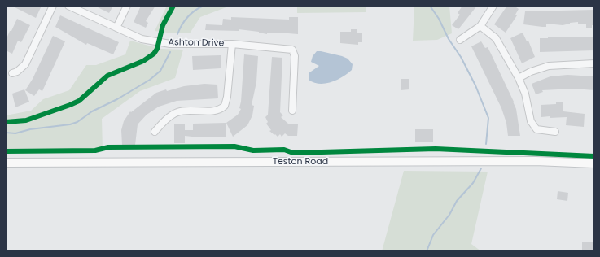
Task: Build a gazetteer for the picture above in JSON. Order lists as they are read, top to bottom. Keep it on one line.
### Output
{"streets":{"main road":["Teston Road"],"street":["Ashton Drive"]}}
